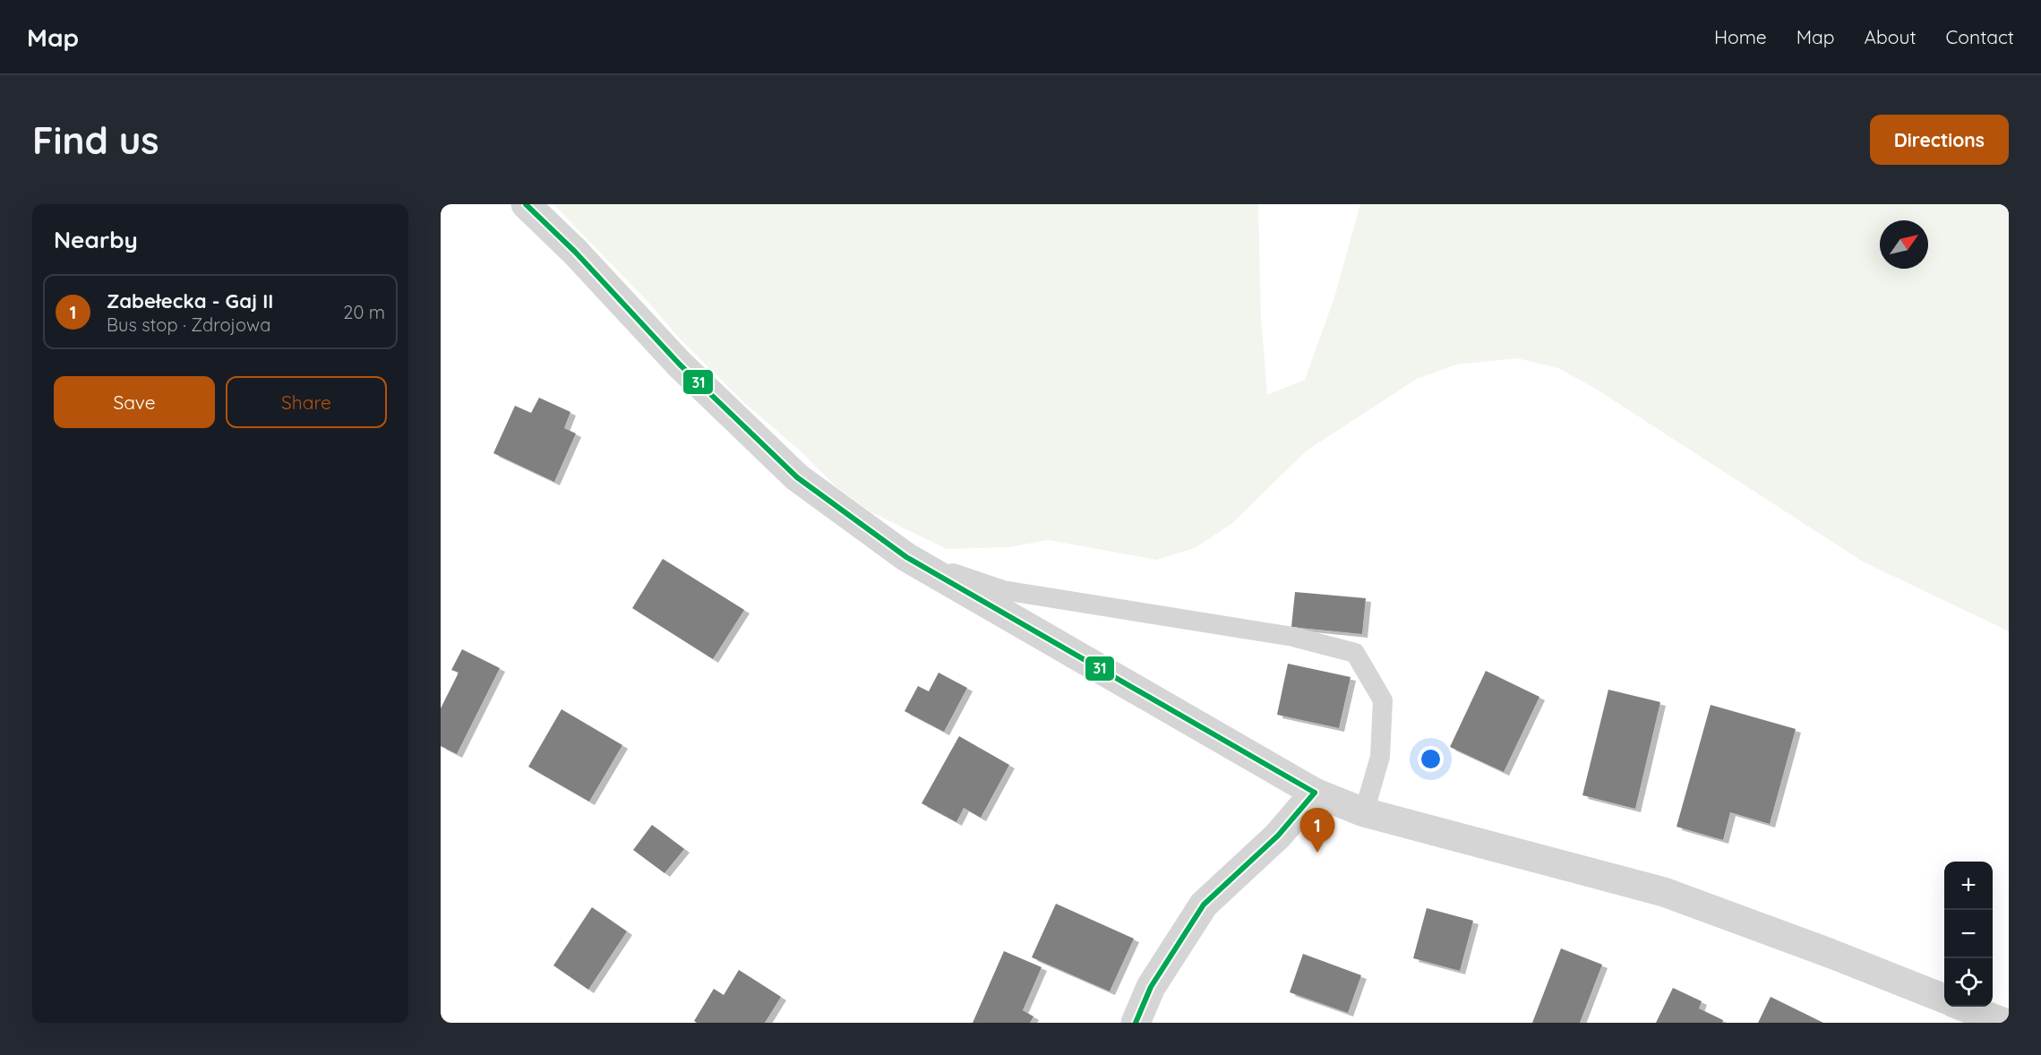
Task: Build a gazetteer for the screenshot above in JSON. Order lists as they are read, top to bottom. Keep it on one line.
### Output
{"lines":["transit line 31"],"north":"top right","page":{"header":"Map","nav":["Home","Map","About","Contact"],"buttons":["Directions",["Save","Share"]],"title":"Find us","heading":"Nearby","list":[{"mark":"1","name":"Zabełecka - Gaj II","note":"Bus stop · Zdrojowa","value":"20 m"}],"pins":"1","map_buttons":["+","−"]}}
